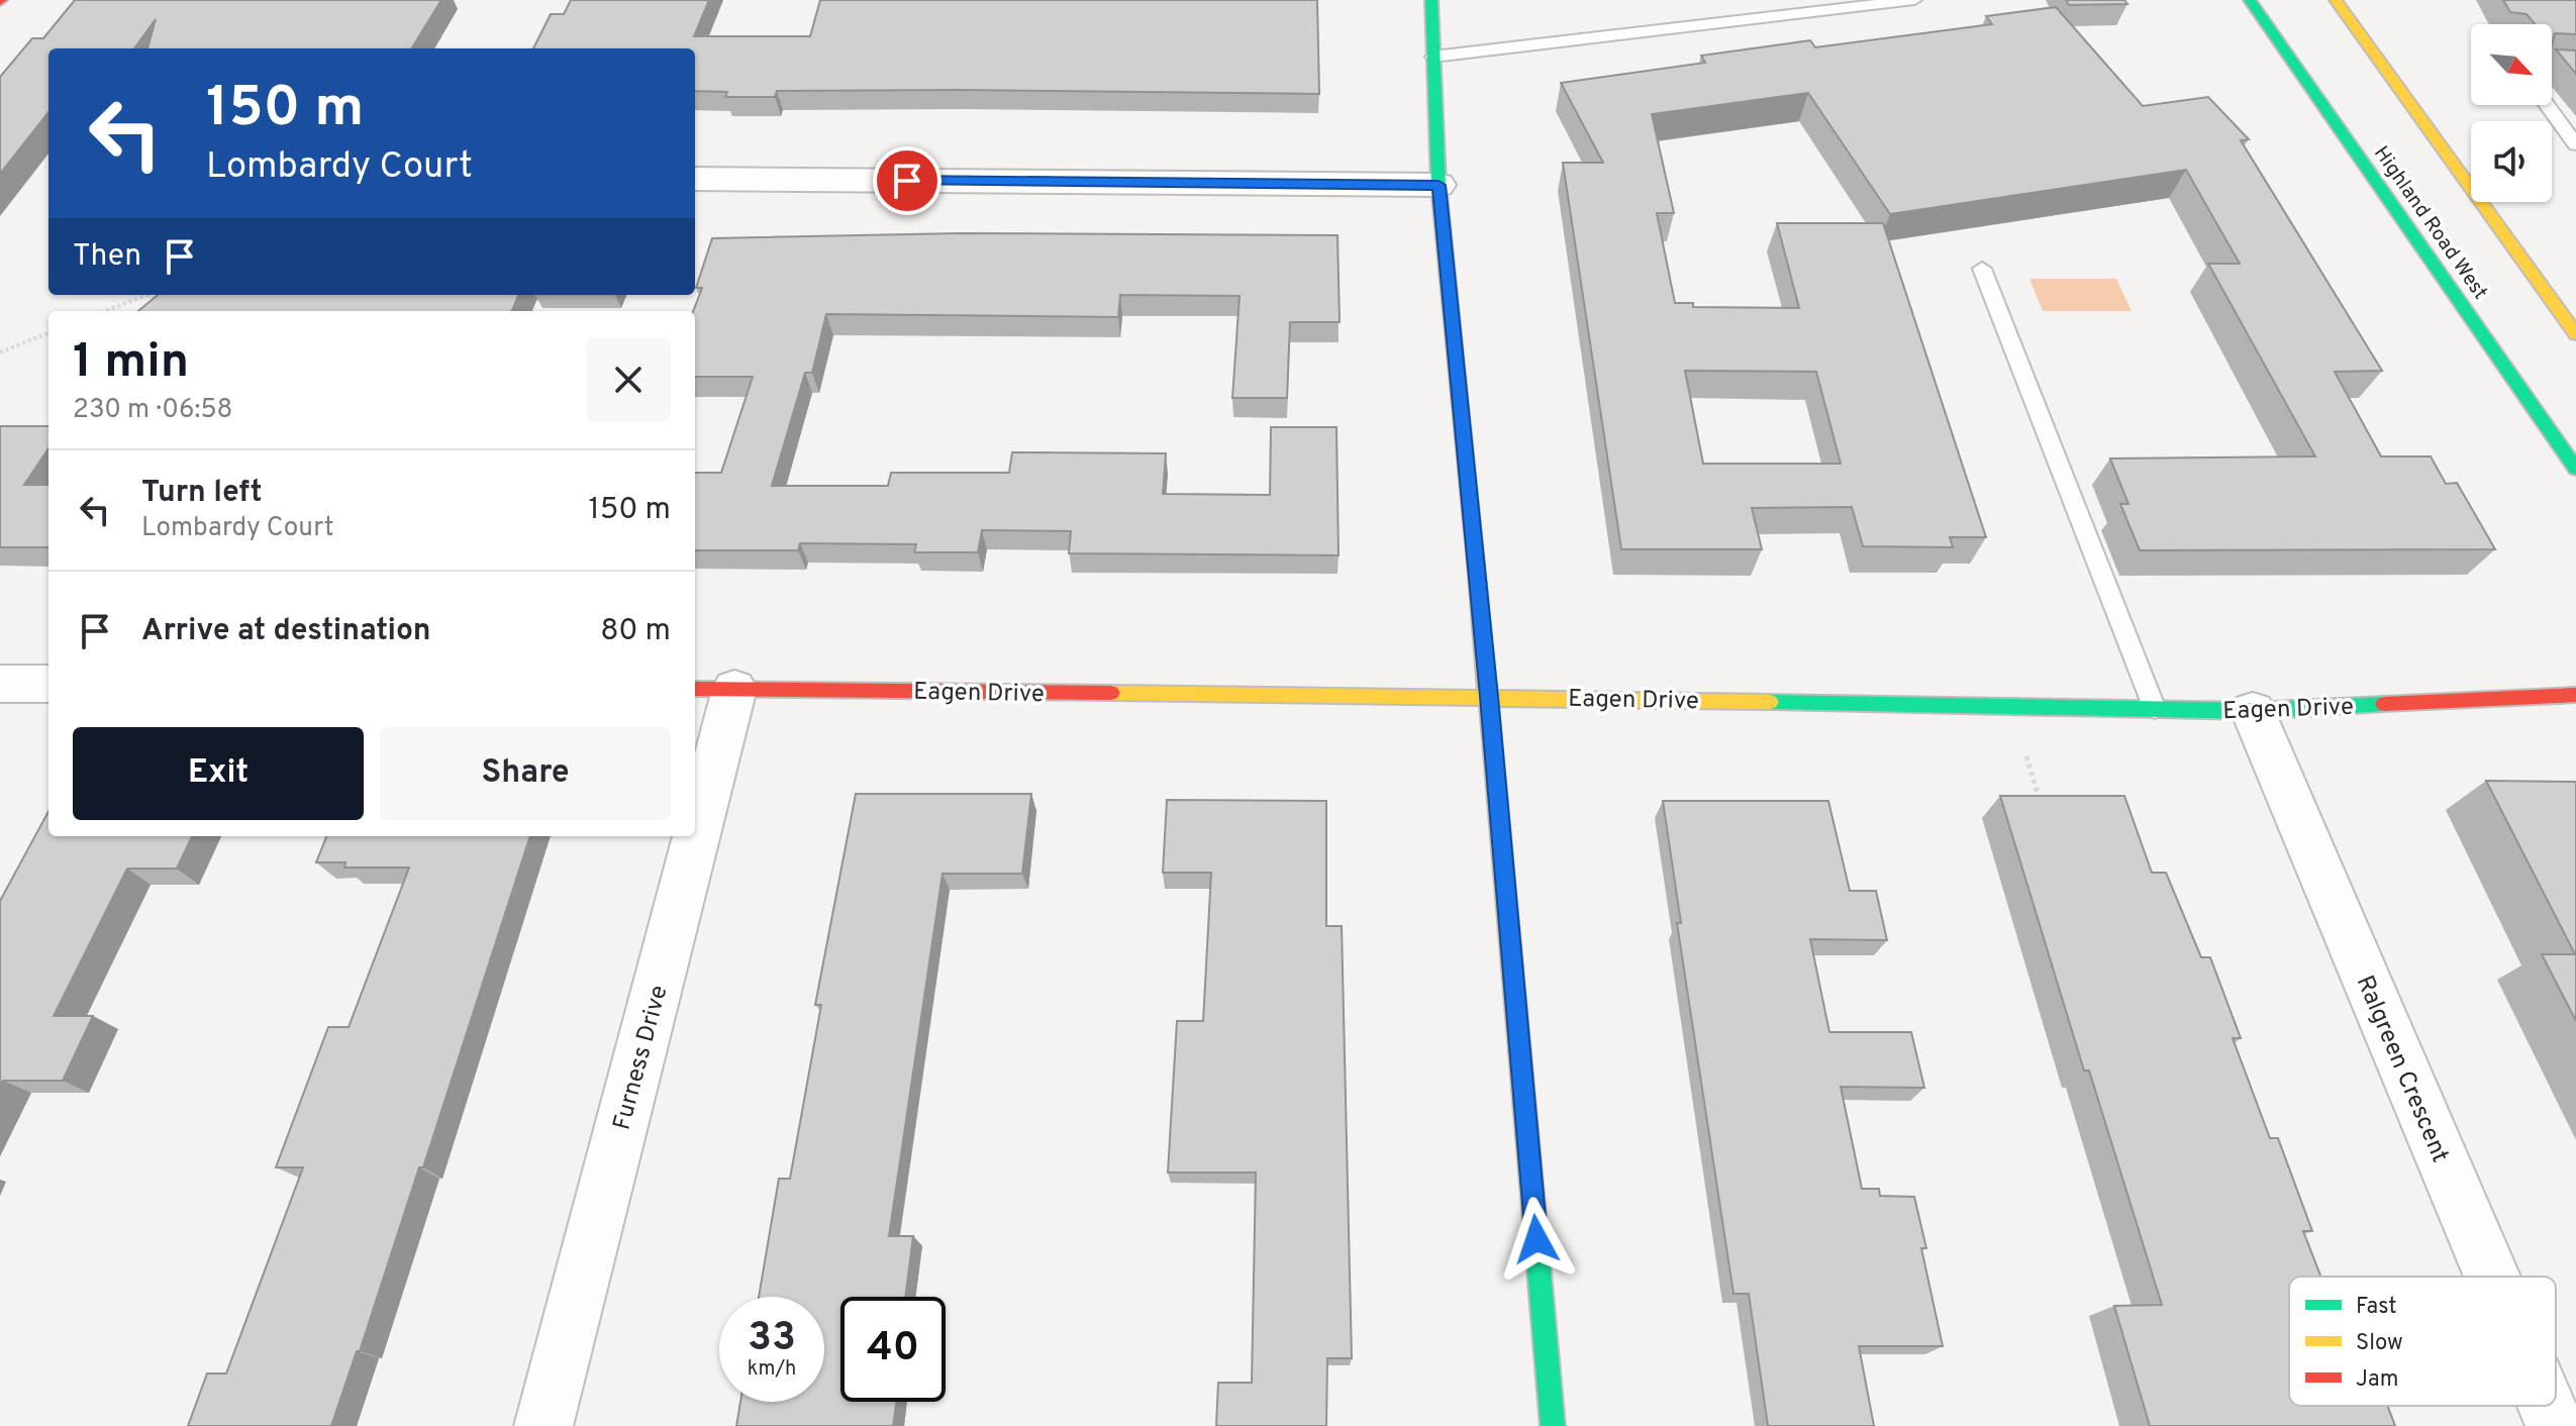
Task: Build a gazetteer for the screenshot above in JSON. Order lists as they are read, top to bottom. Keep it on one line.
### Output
{"streets":{"street":["Highland Road West","Eagen Drive","Furness Drive","Ralgreen Crescent"]},"crossings":[["Eagen Drive","Furness Drive"],["Eagen Drive","Ralgreen Crescent"]],"legend":["Fast","Slow","Jam"],"north":"bottom right","page":{"turn":["150 m","Lombardy Court"],"then":"Then","heading":["1 min","230 m · 06:58"],"list":[{"name":"Turn left","note":"Lombardy Court","value":"150 m"},{"name":"Arrive at destination","value":"80 m"}],"buttons":["Exit","Share"],"speed":"33 km/h","limit":"40"}}
